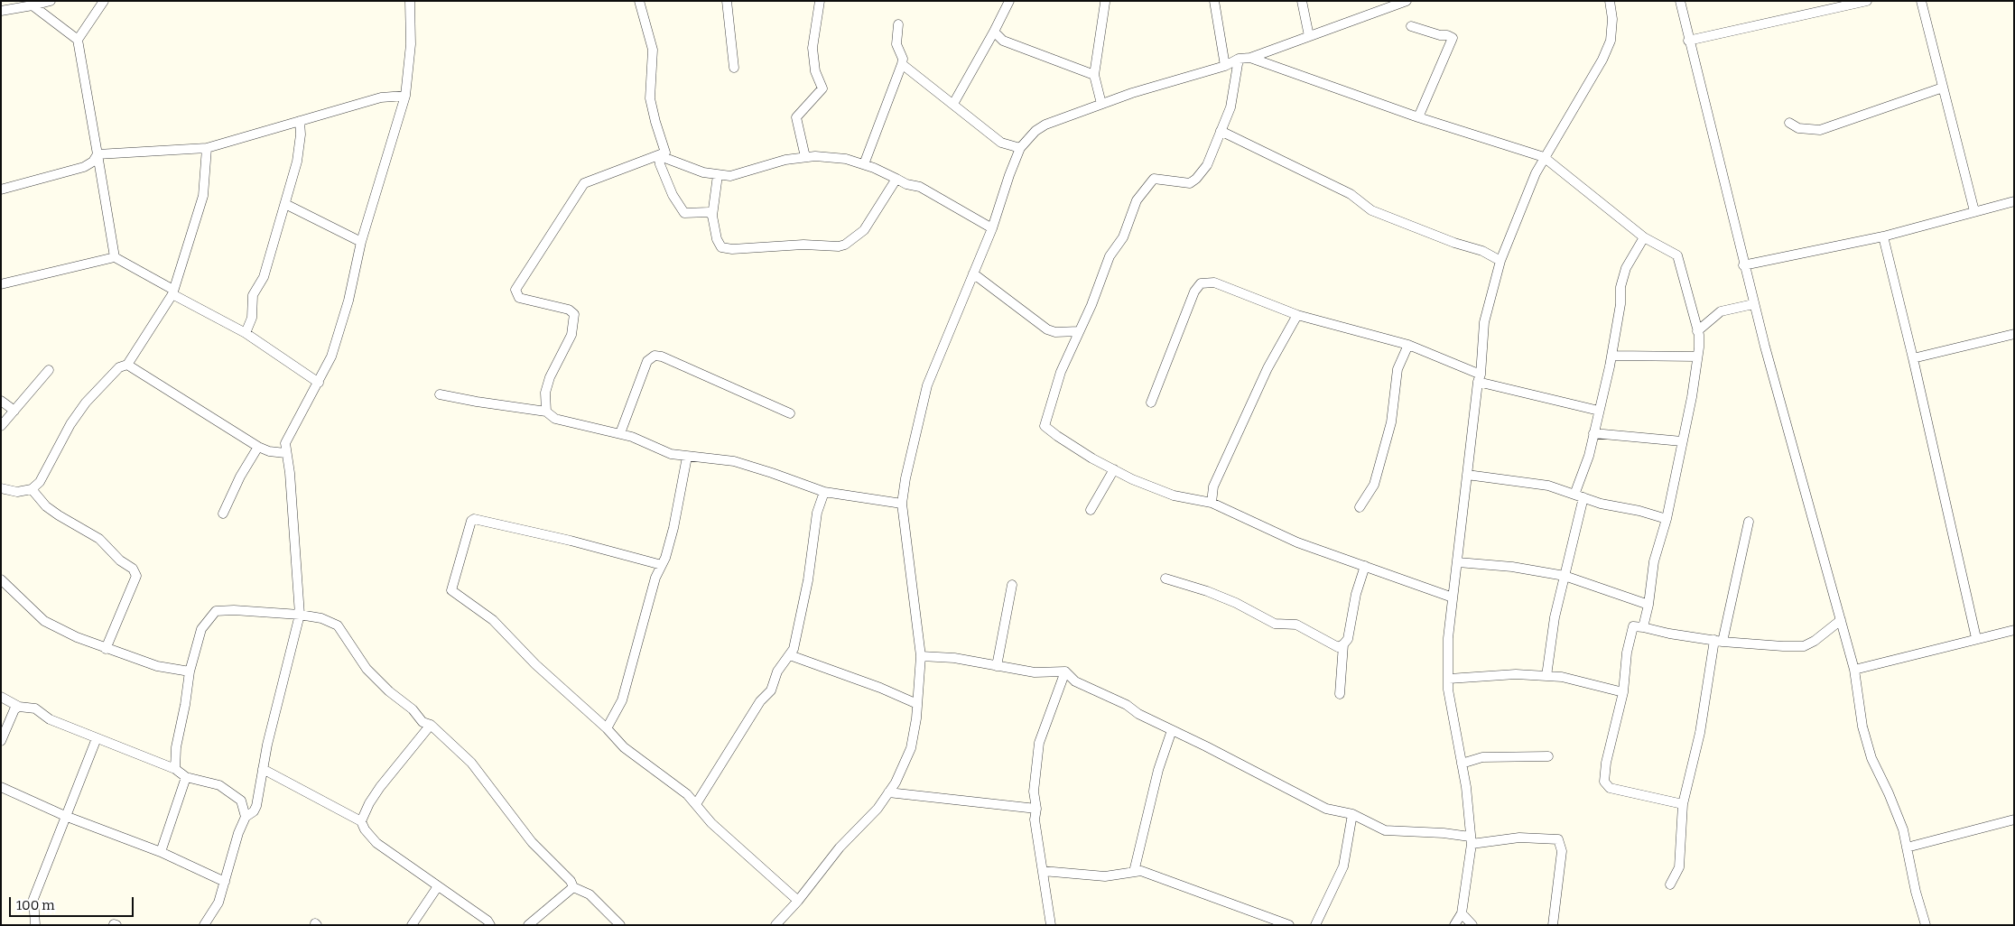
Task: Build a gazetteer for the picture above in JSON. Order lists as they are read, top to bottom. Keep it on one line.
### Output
{"scale_bar":"100 m"}
